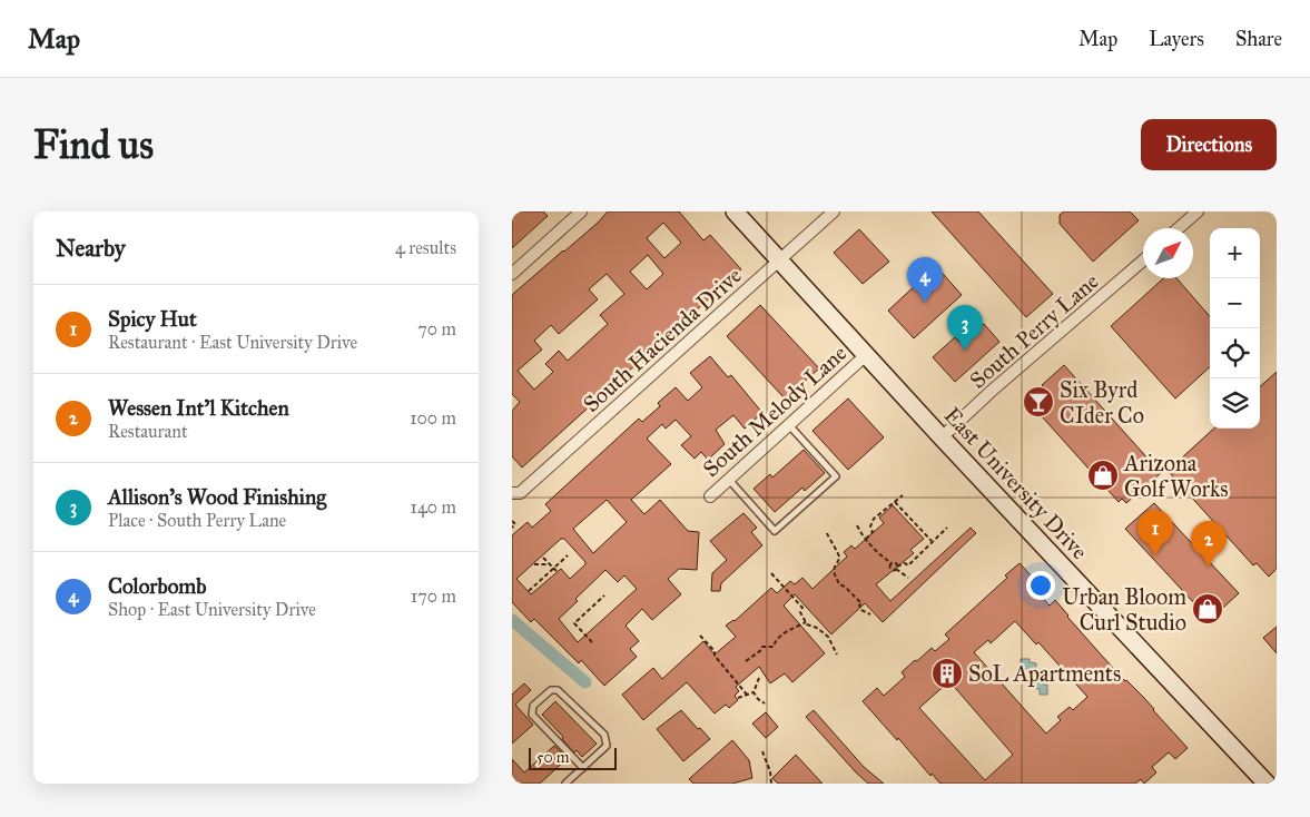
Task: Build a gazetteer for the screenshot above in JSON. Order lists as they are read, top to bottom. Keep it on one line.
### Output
{"streets":{"main road":["East University Drive"],"street":["South Perry Lane","South Hacienda Drive","South Melody Lane"]},"crossings":[["South Perry Lane","East University Drive"],["South Hacienda Drive","East University Drive"],["South Melody Lane","East University Drive"]],"places":{"bar":["Six Byrd CIder Co"],"shop":["Arizona Golf Works","Urban Bloom Curl Studio"],"building":["SoL Apartments"]},"scale_bar":"50 m","north":"top right","page":{"header":"Map","nav":["Map","Layers","Share"],"buttons":"Directions","title":"Find us","heading":["Nearby","4 results"],"map_buttons":["+","−"],"pins":["4","3","1","2"],"list":[{"mark":"1","name":"Spicy Hut","note":"Restaurant · East University Drive","value":"70 m"},{"mark":"2","name":"Wessen Int'l Kitchen","note":"Restaurant","value":"100 m"},{"mark":"3","name":"Allison's Wood Finishing","note":"Place · South Perry Lane","value":"140 m"},{"mark":"4","name":"Colorbomb","note":"Shop · East University Drive","value":"170 m"}],"scale":"50 m"}}
